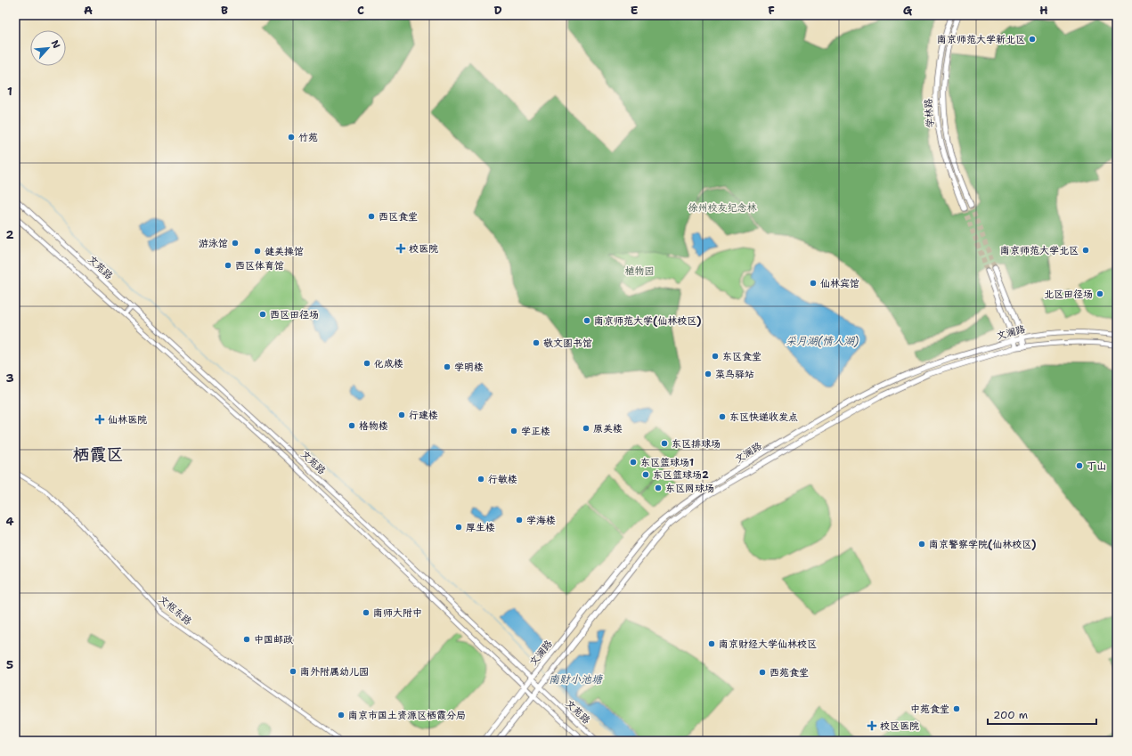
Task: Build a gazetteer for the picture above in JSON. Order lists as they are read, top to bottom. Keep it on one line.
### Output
{"streets":{"main road":["学林路","文苑路","文澜路"],"street":["文枢东路"]},"crossings":[["文苑路","文澜路"]],"districts":["栖霞区"],"water":["采月湖(情人湖)","南财小池塘"],"parks":["徐州校友纪念林","植物园"],"places":{"other":["南京师范大学新北区","竹苑","西区食堂","游泳馆","南京师范大学北区","健美操馆","西区体育馆","仙林宾馆","北区田径场","西区田径场","南京师范大学(仙林校区)","敬文图书馆","东区食堂","化成楼","学明楼","菜鸟驿站","行建楼","东区快递收发点","格物楼","原美楼","学正楼","东区排球场","东区篮球场1","丁山","东区篮球场2","行敏楼","东区网球场","学海楼","厚生楼","南京警察学院(仙林校区)","南师大附中","中国邮政","南京财经大学仙林校区","南外附属幼儿园","西苑食堂","中苑食堂","南京市国土资源区栖霞分局"],"health":["校医院","仙林医院","校区医院"]},"scale_bar":"200 m","north":"top right","grid":{"columns":["A","B","C","D","E","F","G","H"],"rows":["1","2","3","4","5"]}}
